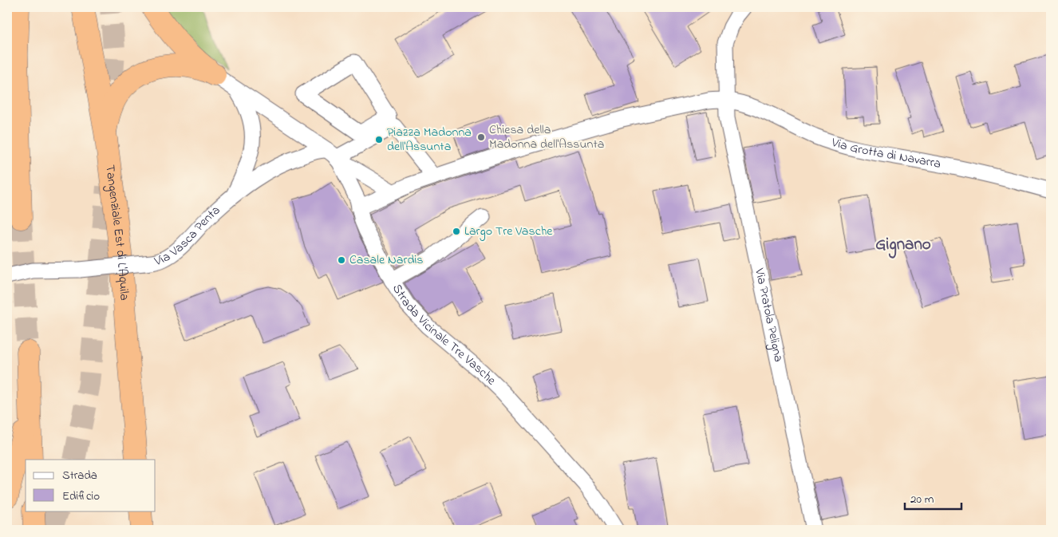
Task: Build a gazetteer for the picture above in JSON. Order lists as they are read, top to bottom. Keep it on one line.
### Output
{"streets":{"highway":["Tangenziale Est di L'Aquila"],"street":["Via Grotta di Navarra","Via Vasca Penta","Via Pratola Peligna","Strada Vicinale Tre Vasche"]},"crossings":[["Via Grotta di Navarra","Via Pratola Peligna"],["Via Vasca Penta","Strada Vicinale Tre Vasche"]],"districts":["Gignano"],"places":["Chiesa della Madonna dell'Assunta","Piazza Madonna dell'Assunta","Largo Tre Vasche","Casale Nardis"],"legend":["Strada","Edificio"],"scale_bar":"20 m"}
